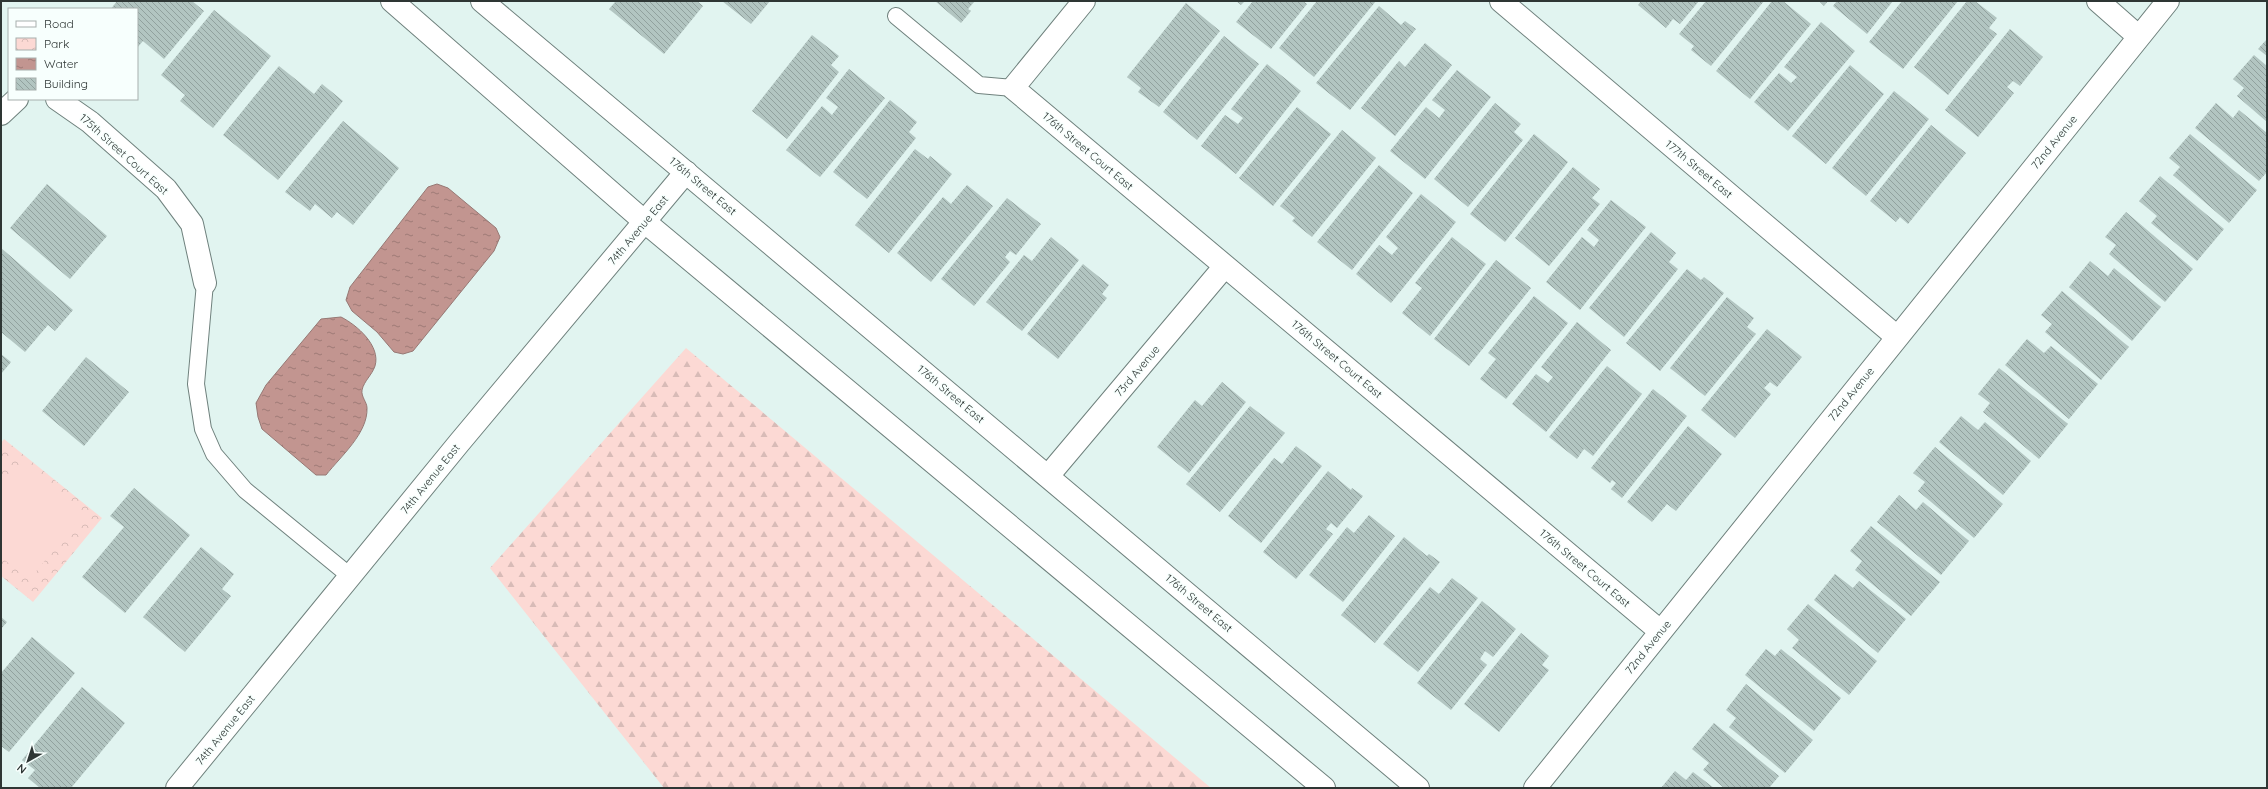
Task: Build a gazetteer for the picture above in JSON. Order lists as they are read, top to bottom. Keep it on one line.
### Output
{"streets":{"street":["72nd Avenue","176th Street Court East","175th Street Court East","177th Street East","176th Street East","74th Avenue East","73rd Avenue"]},"crossings":[["72nd Avenue","176th Street Court East"],["72nd Avenue","177th Street East"],["176th Street Court East","73rd Avenue"],["176th Street East","74th Avenue East"],["176th Street East","73rd Avenue"]],"legend":["Road","Park","Water","Building"],"north":"bottom left"}
